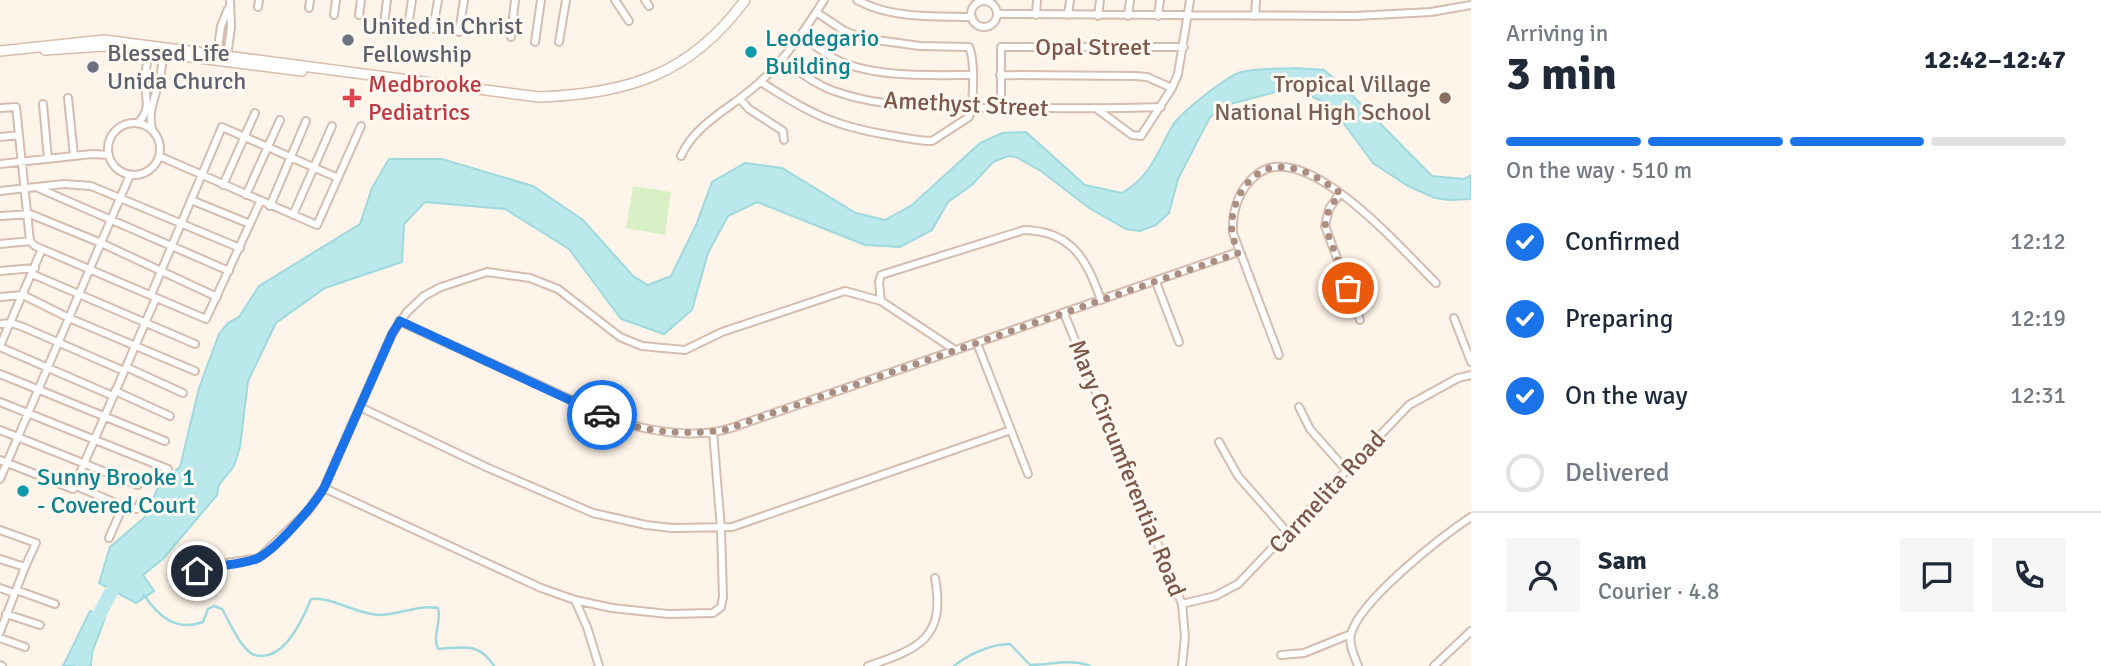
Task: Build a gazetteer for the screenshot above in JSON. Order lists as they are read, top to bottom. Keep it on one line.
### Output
{"streets":{"street":["Opal Street","Amethyst Street","Mary Circumferential Road","Carmelita Road"]},"crossings":[["Mary Circumferential Road","Carmelita Road"]],"places":{"other":["United in Christ Fellowship","Leodegario Building","Blessed Life Unida Church","Tropical Village National High School","Sunny Brooke 1 - Covered Court"],"health":["Medbrooke Pediatrics"]},"page":{"heading":["3 min","Arriving in","12:42–12:47"],"panel":["Sam","Courier · 4.8"],"bar":"On the way · 510 m","list":[["Confirmed","12:12"],["Preparing","12:19"],["On the way","12:31"],"Delivered"]}}
